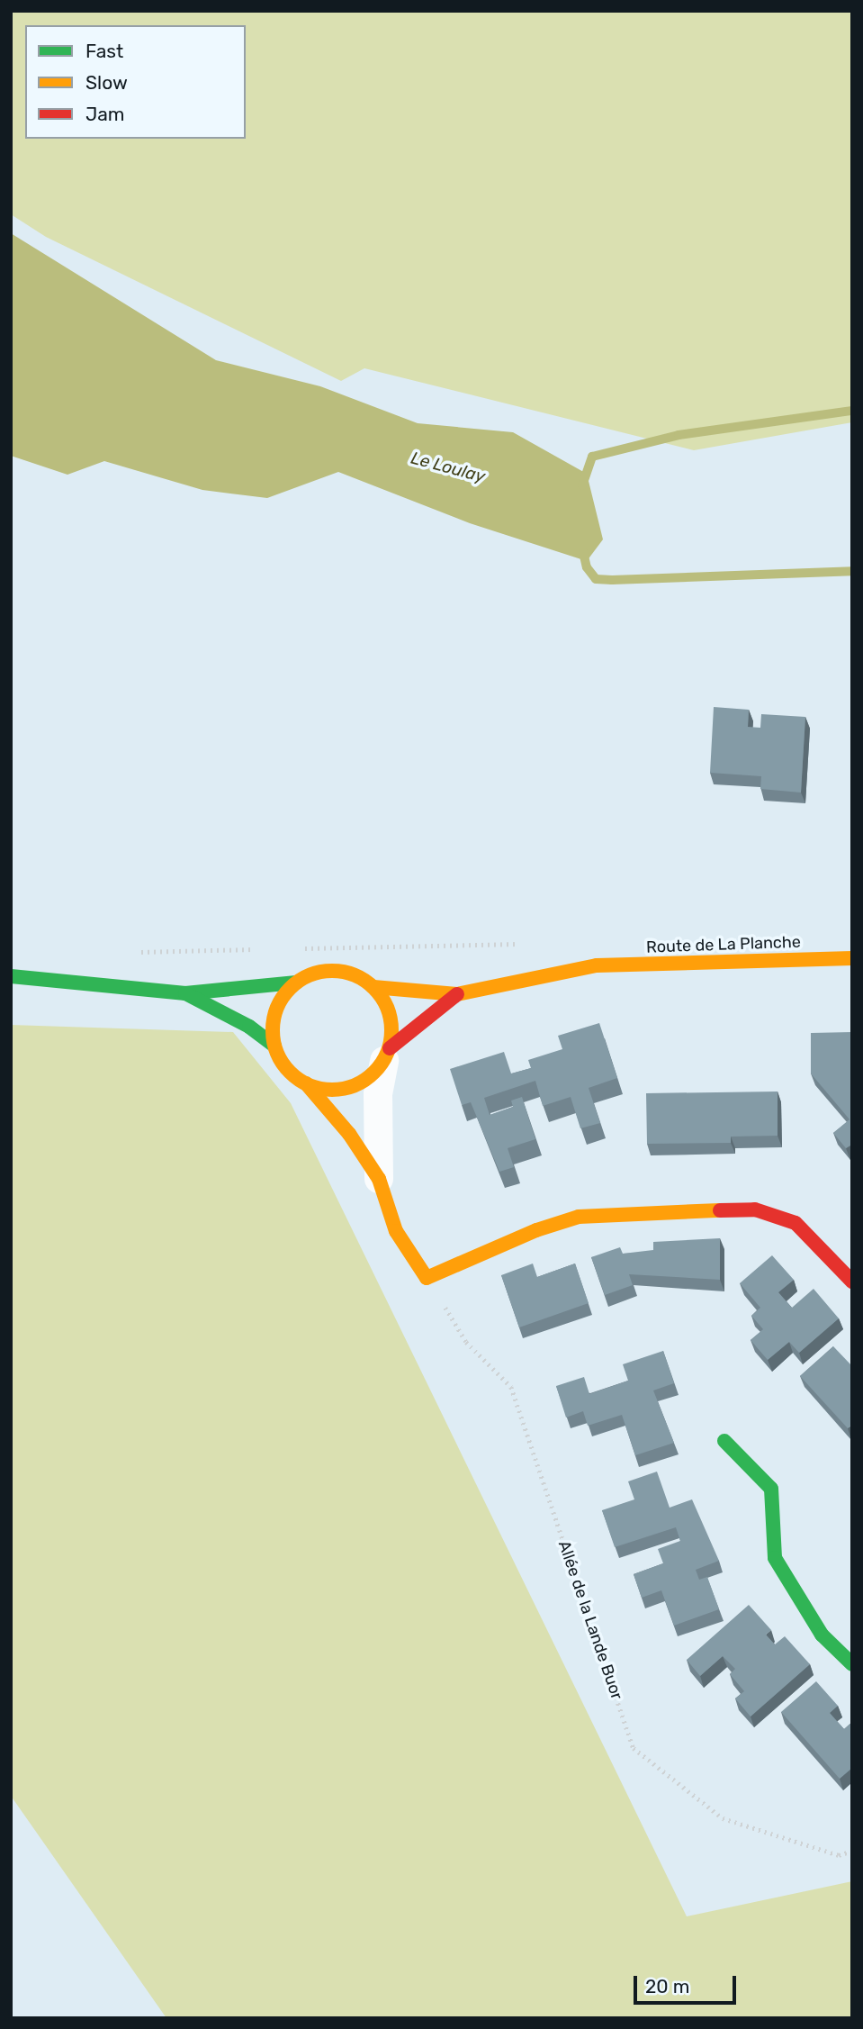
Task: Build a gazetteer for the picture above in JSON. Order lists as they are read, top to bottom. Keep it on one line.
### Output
{"streets":{"street":["Route de La Planche"],"path":["Allée de la Lande Buor"]},"water":["Le Loulay"],"legend":["Fast","Slow","Jam"],"scale_bar":"20 m"}
